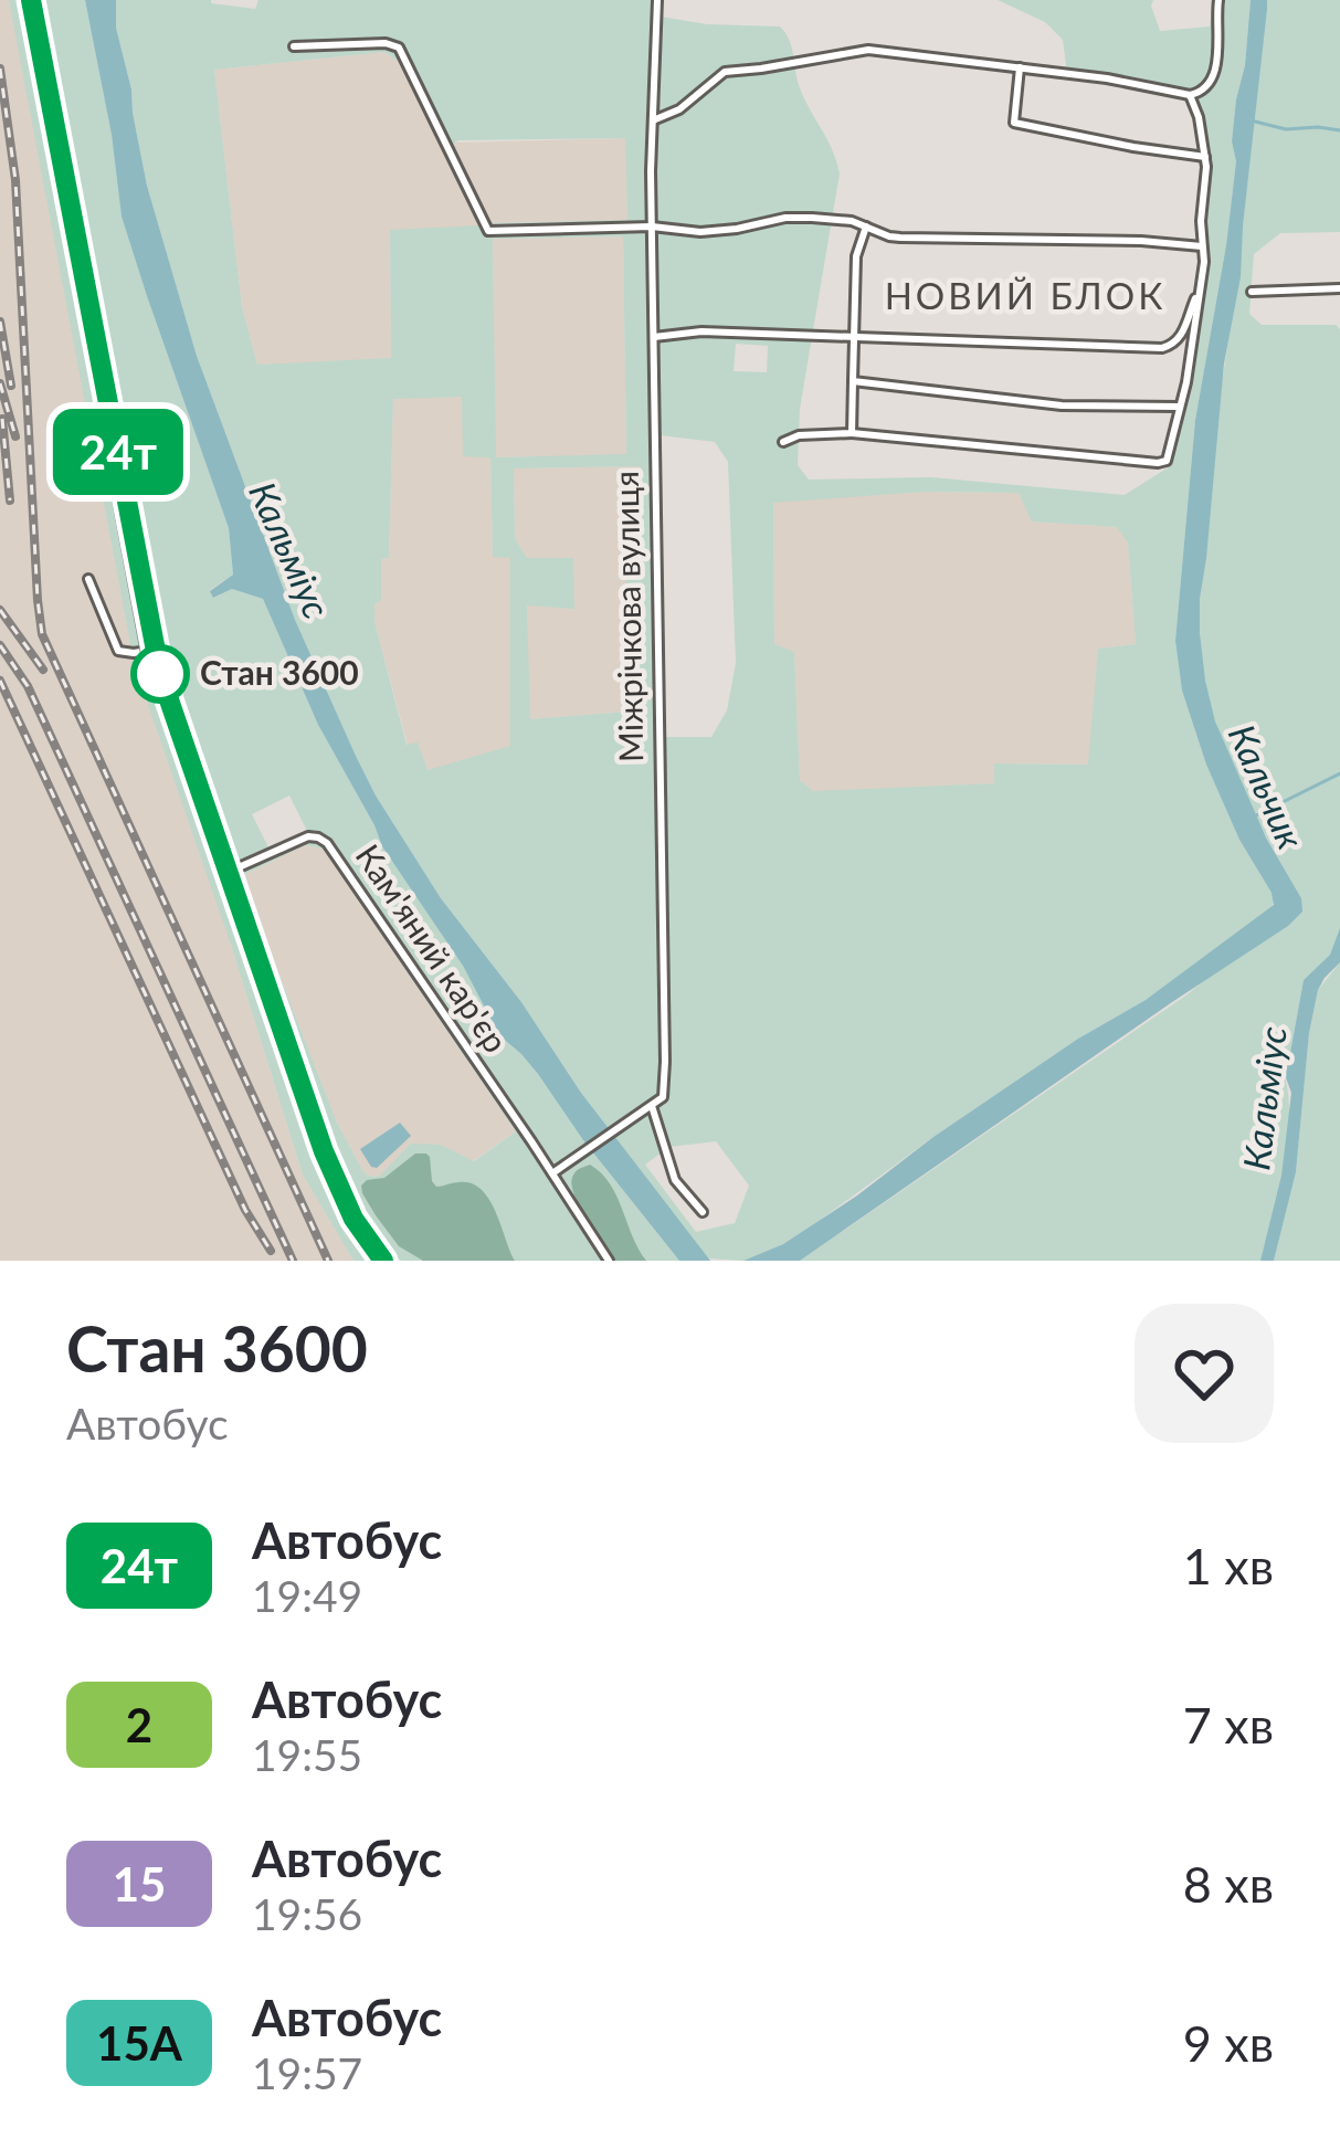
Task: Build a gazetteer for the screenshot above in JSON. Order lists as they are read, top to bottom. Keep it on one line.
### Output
{"streets":{"street":["Міжрічкова вулиця","Кам'яний кар'єр"]},"districts":["НОВИЙ БЛОК"],"water":["Кальміус","Кальчик"],"places":["Стан 3600"],"lines":["bus line 24т"],"page":{"on_map":"24т","heading":["Стан 3600","Автобус"],"list":[{"mark":"24т","name":"Автобус","note":"19:49","value":"1 хв"},{"mark":"2","name":"Автобус","note":"19:55","value":"7 хв"},{"mark":"15","name":"Автобус","note":"19:56","value":"8 хв"},{"mark":"15А","name":"Автобус","note":"19:57","value":"9 хв"}]}}
